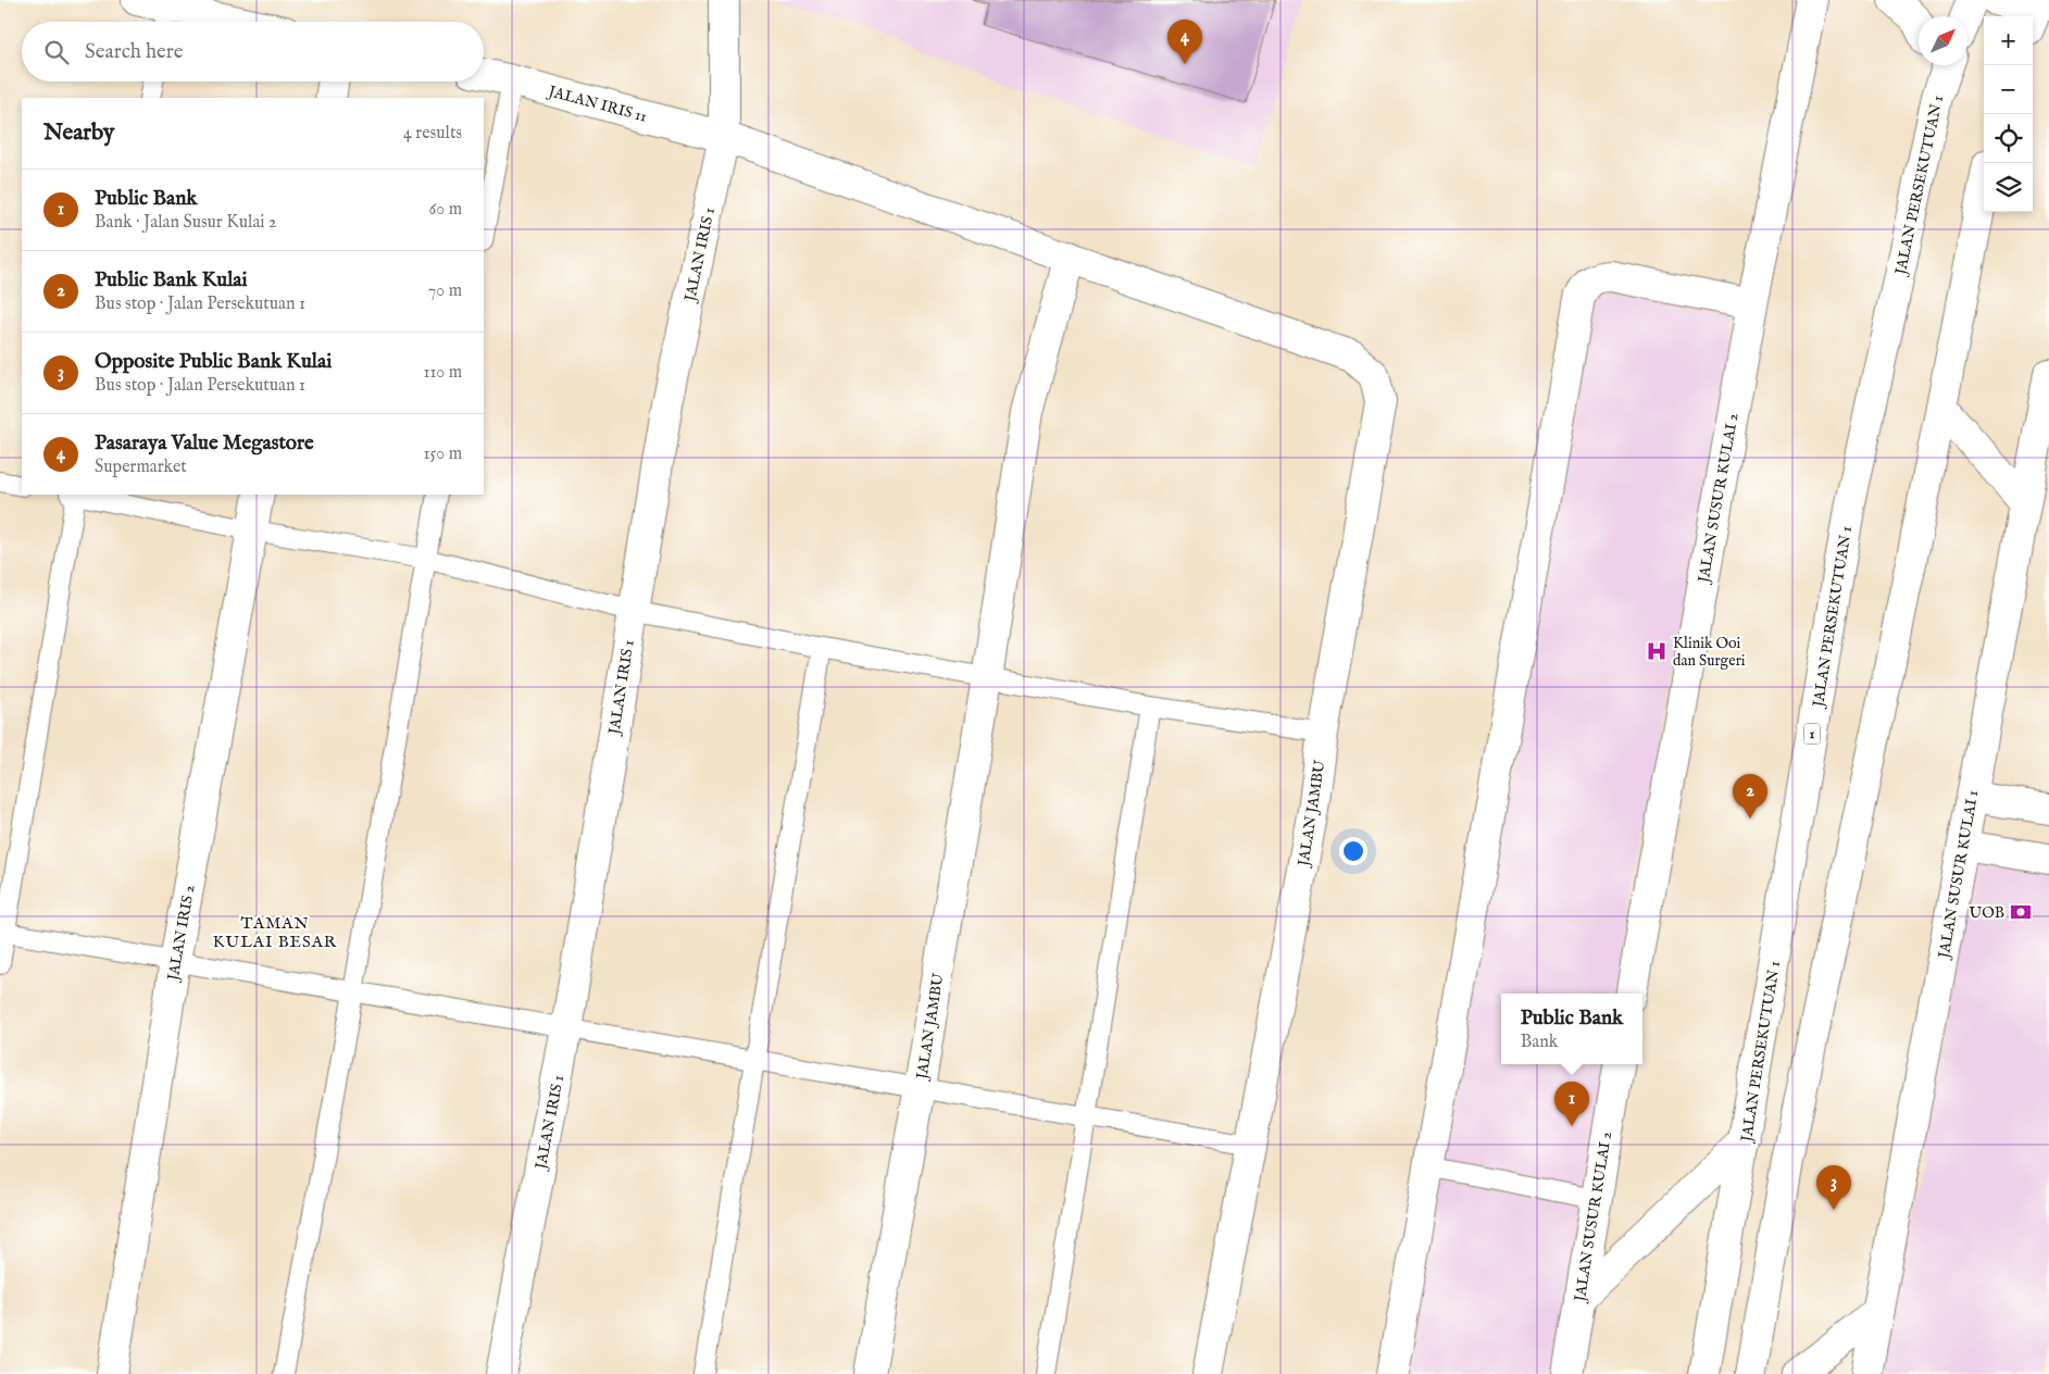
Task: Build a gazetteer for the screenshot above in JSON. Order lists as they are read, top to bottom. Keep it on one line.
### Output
{"streets":{"main road":["JALAN IRIS 11","JALAN PERSEKUTUAN 1","JALAN IRIS 1","JALAN SUSUR KULAI 2","1","JALAN JAMBU","JALAN SUSUR KULAI 1","JALAN IRIS 2"]},"crossings":[["JALAN IRIS 11","JALAN IRIS 1"],["JALAN IRIS 11","JALAN JAMBU"]],"districts":["TAMAN KULAI BESAR"],"places":{"hospital":["Klinik Ooi dan Surgeri"],"bank":["UOB"]},"north":"top right","page":{"map_buttons":["+","−"],"pins":["4","2","1","3"],"search":"Search here","heading":["Nearby","4 results"],"list":[{"mark":"1","name":"Public Bank","note":"Bank · Jalan Susur Kulai 2","value":"60 m"},{"mark":"2","name":"Public Bank Kulai","note":"Bus stop · Jalan Persekutuan 1","value":"70 m"},{"mark":"3","name":"Opposite Public Bank Kulai","note":"Bus stop · Jalan Persekutuan 1","value":"110 m"},{"mark":"4","name":"Pasaraya Value Megastore","note":"Supermarket","value":"150 m"}],"popup":["Public Bank","Bank"]}}
